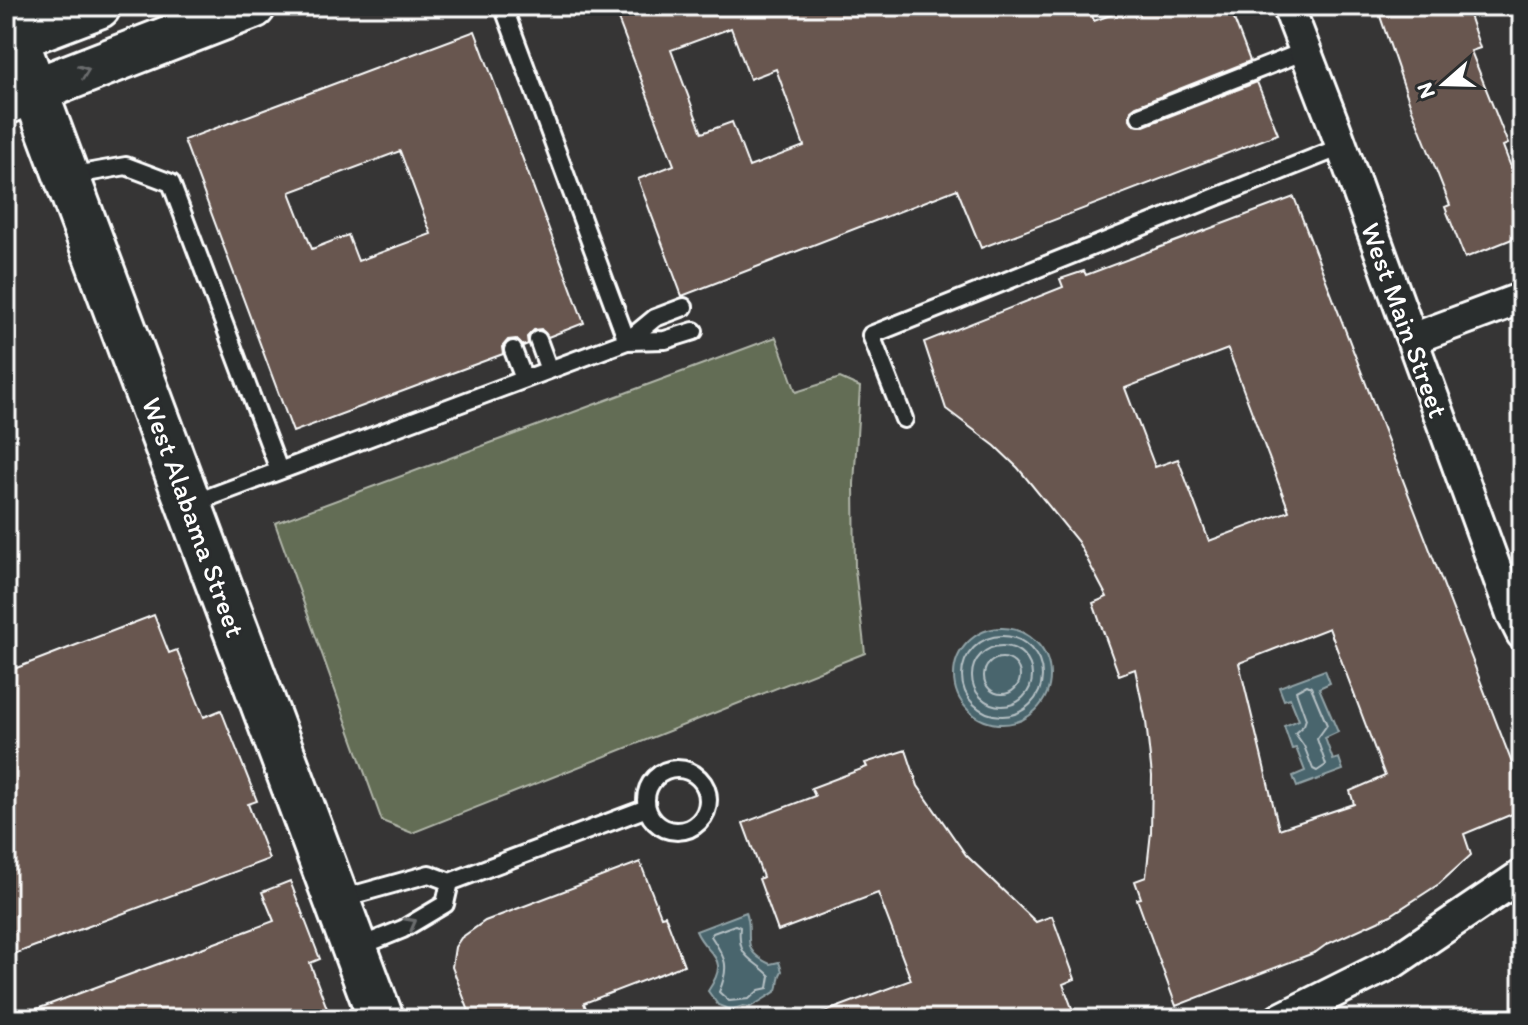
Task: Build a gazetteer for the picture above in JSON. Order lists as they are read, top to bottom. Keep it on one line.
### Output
{"streets":{"street":["West Main Street","West Alabama Street"]},"north":"left"}
